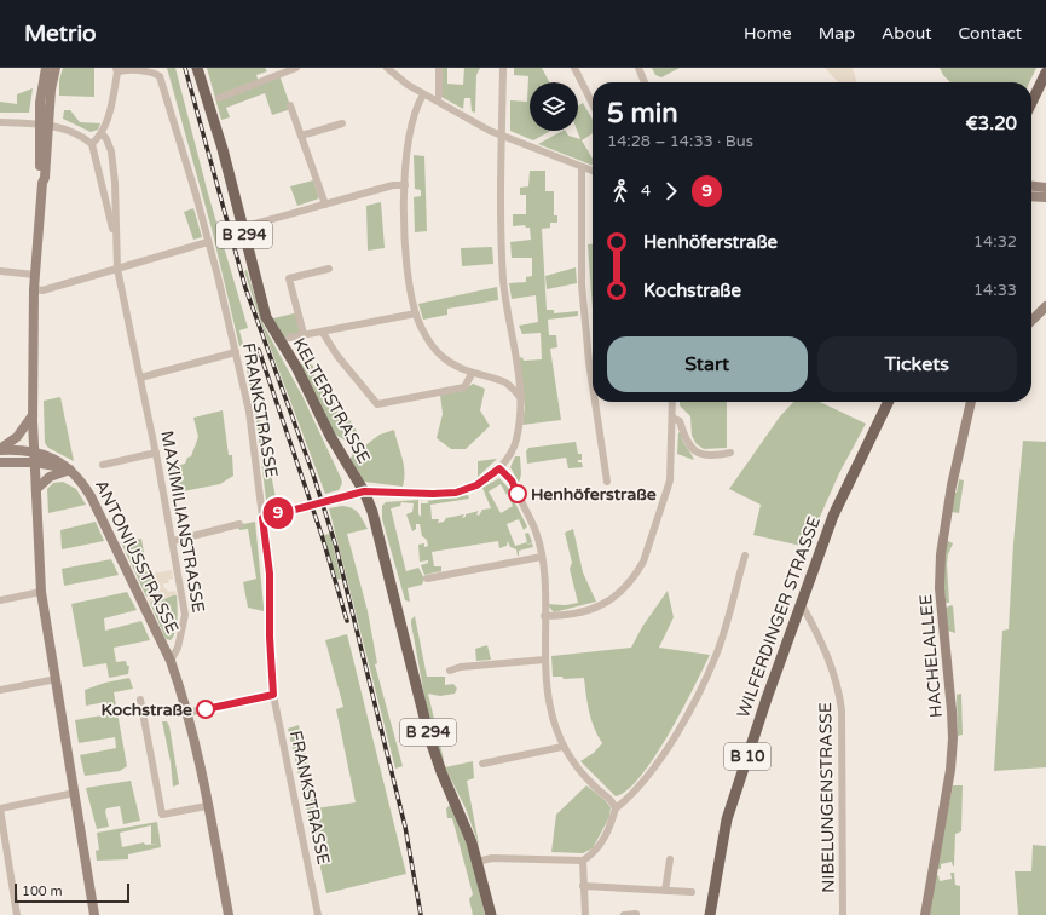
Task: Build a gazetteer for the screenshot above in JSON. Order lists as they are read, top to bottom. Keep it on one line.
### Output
{"streets":{"main road":["B 294","KELTERSTRASSE","WILFERDINGER STRASSE","B 10"],"street":["FRANKSTRASSE","MAXIMILIANSTRASSE","ANTONIUSSTRASSE","HACHELALLEE","NIBELUNGENSTRASSE"]},"crossings":[["MAXIMILIANSTRASSE","ANTONIUSSTRASSE"],["WILFERDINGER STRASSE","NIBELUNGENSTRASSE"]],"places":["Henhöferstraße","Kochstraße"],"lines":["bus line 9"],"scale_bar":"100 m","page":{"header":"Metrio","nav":["Home","Map","About","Contact"],"on_map":"9","heading":["5 min","14:28 – 14:33 · Bus","€3.20"],"legs":["4","9"],"list":[{"name":"Henhöferstraße","value":"14:32"},{"name":"Kochstraße","value":"14:33"}],"buttons":["Start","Tickets"],"scale":"100 m"}}
